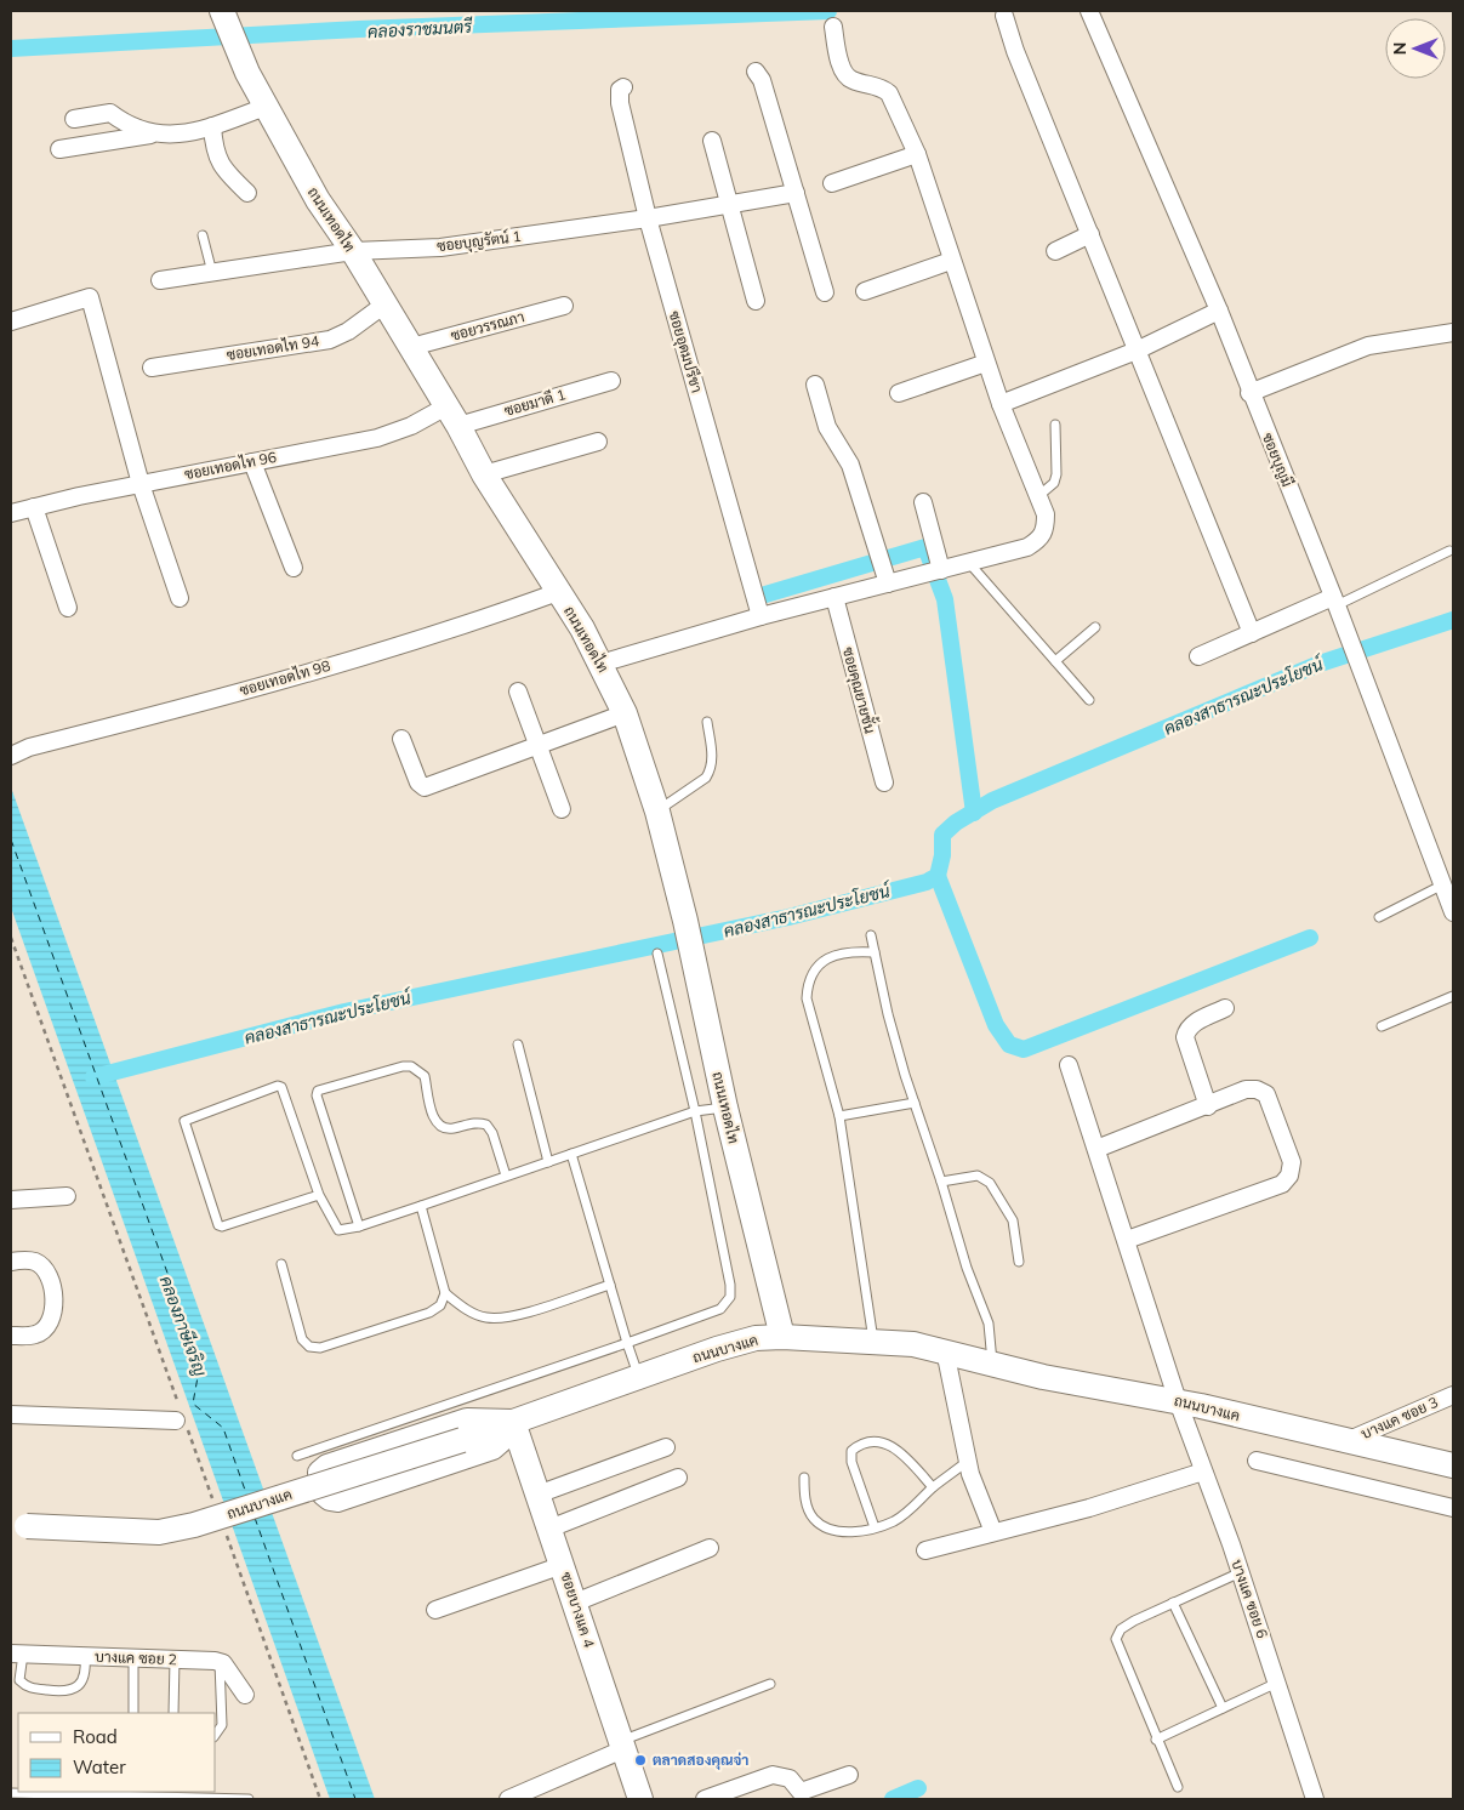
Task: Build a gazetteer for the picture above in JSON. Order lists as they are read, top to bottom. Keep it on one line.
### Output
{"streets":{"main road":["ถนนเทอดไท","ถนนบางแค","ซอยบางแค 4"],"street":["ซอยบุญรัตน์ 1","ซอยวรรณภา","ซอยเทอดไท 94","ซอยอุดมปรีชา","ซอยมาดี 1","ซอยบุญมี","ซอยเทอดไท 96","ซอยเทอดไท 98","ซอยคุณยายชั้น","บางแค ซอย 3","บางแค ซอย 6","บางแค ซอย 2"]},"crossings":[["ถนนเทอดไท","ซอยบุญรัตน์ 1"],["ถนนเทอดไท","ซอยวรรณภา"],["ถนนเทอดไท","ซอยเทอดไท 94"],["ถนนเทอดไท","ซอยมาดี 1"],["ถนนเทอดไท","ซอยเทอดไท 96"],["ถนนเทอดไท","ซอยเทอดไท 98"],["ถนนเทอดไท","ถนนบางแค"],["ซอยบุญรัตน์ 1","ซอยอุดมปรีชา"],["ซอยมาดี 1","ซอยเทอดไท 96"],["ถนนบางแค","บางแค ซอย 3"],["ถนนบางแค","บางแค ซอย 6"],["ถนนบางแค","ซอยบางแค 4"]],"water":["คลองราชมนตรี","คลองสาธารณะประโยชน์","คลองภาษีเจริญ"],"places":["ตลาดสองคุณจ่า"],"legend":["Road","Water"],"north":"left"}
